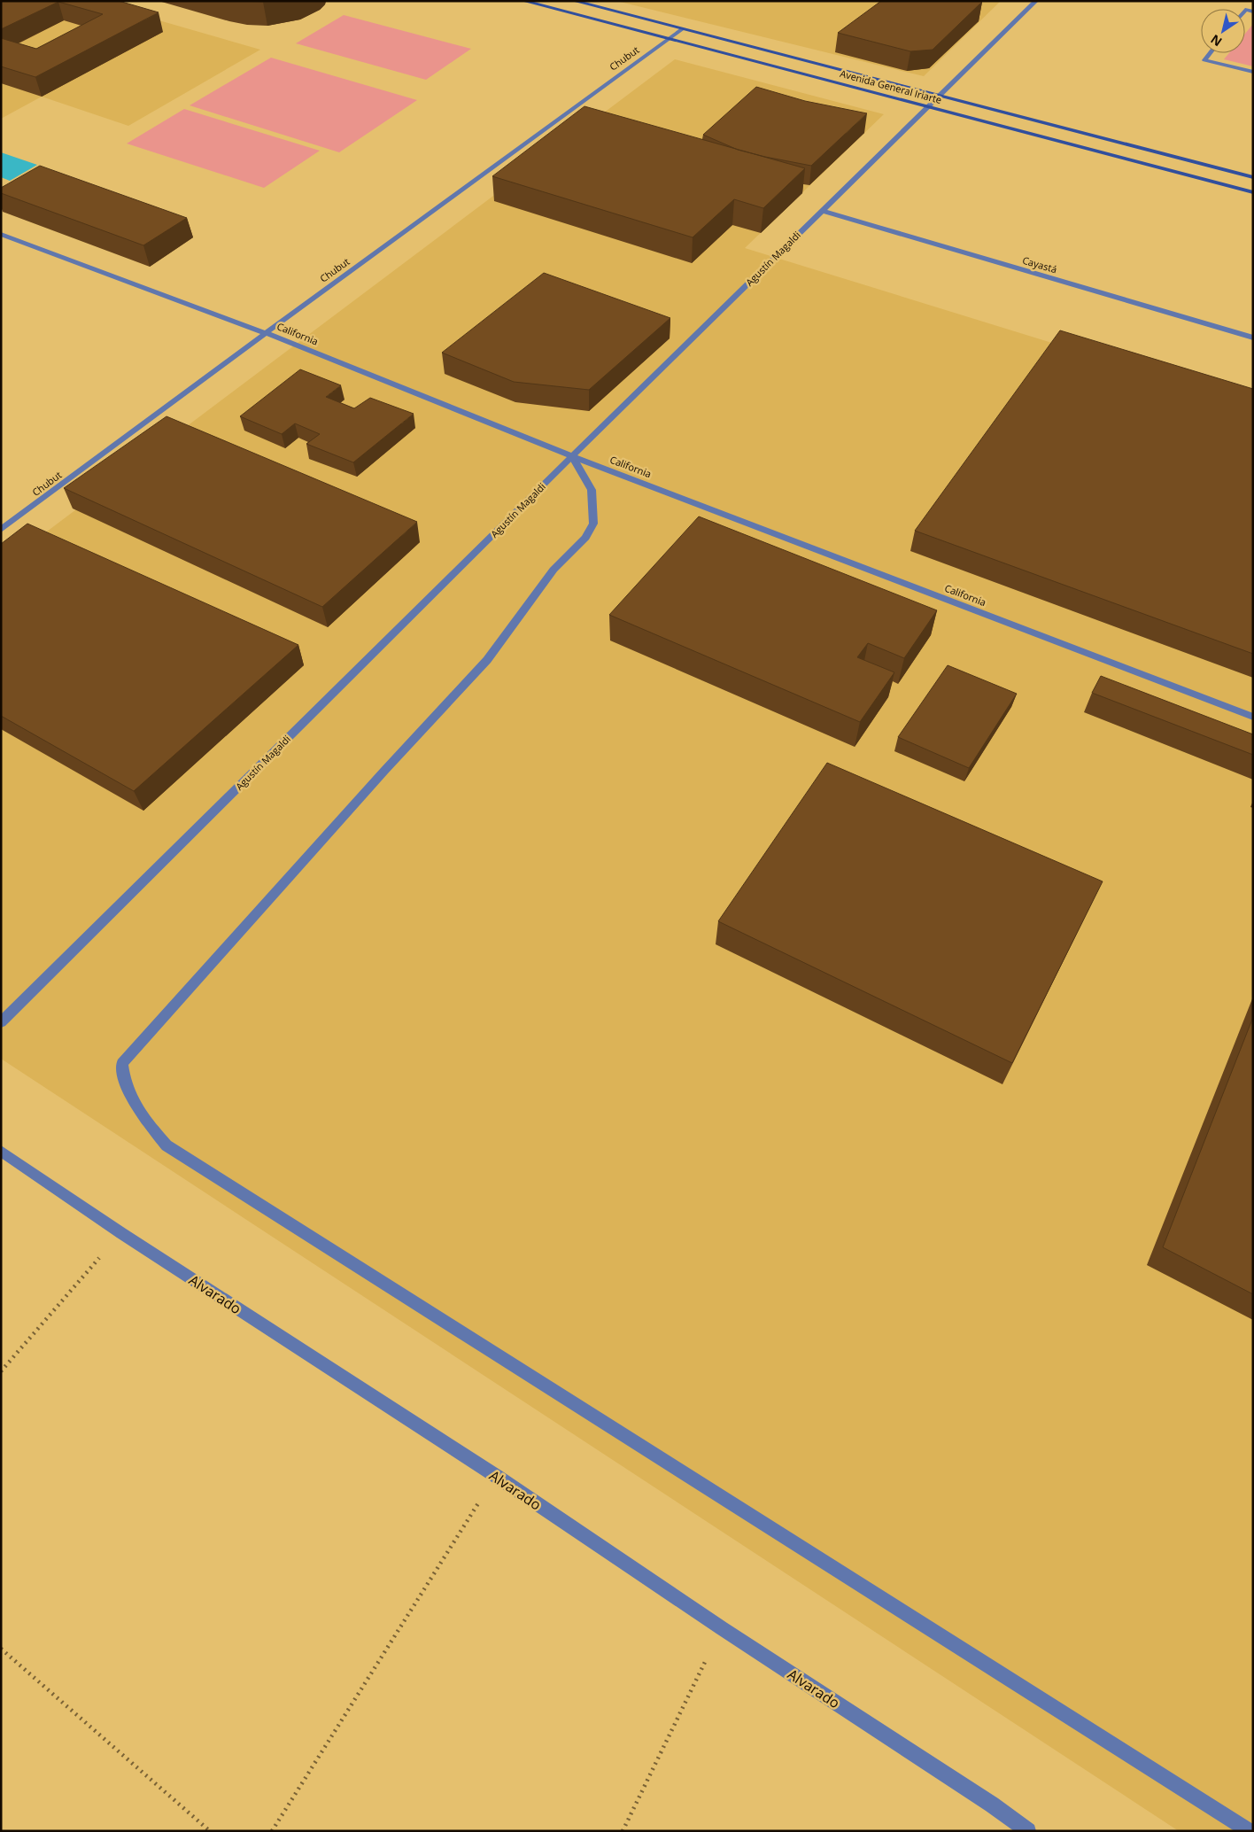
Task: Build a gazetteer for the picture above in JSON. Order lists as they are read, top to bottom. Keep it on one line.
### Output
{"streets":{"main road":["Avenida General Iriarte"],"street":["Chubut","Agustín Magaldi","Cayastá","California","Alvarado"]},"crossings":[["Chubut","Avenida General Iriarte"],["Chubut","California"],["Avenida General Iriarte","Agustín Magaldi"],["Agustín Magaldi","Cayastá"],["Agustín Magaldi","California"]],"north":"bottom left"}
